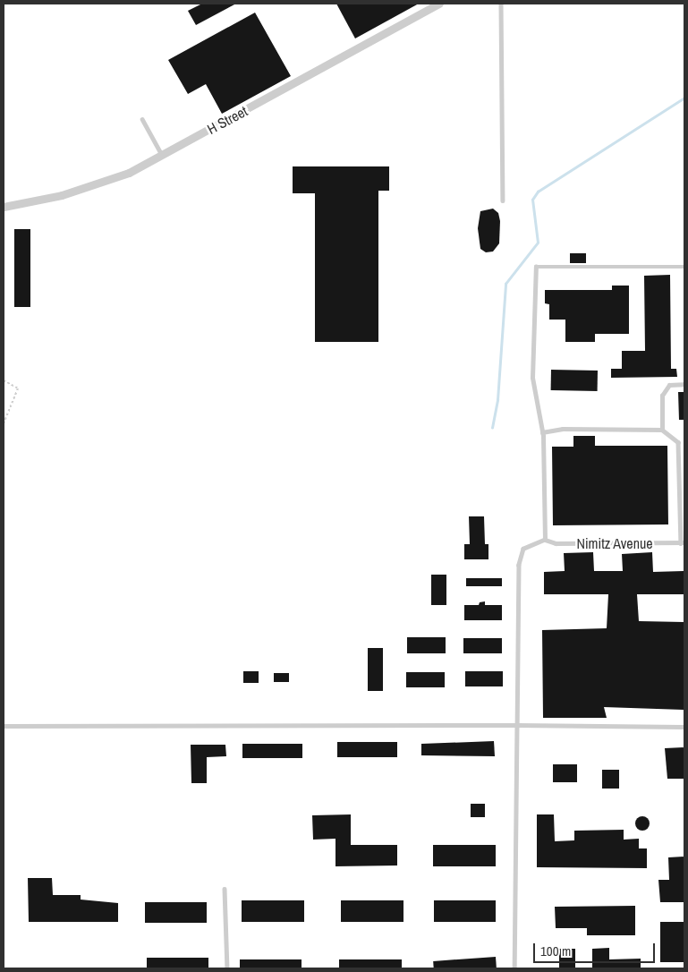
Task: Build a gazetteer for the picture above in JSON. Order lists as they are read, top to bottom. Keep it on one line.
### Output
{"streets":{"street":["H Street"],"lane":["Nimitz Avenue"]},"scale_bar":"100 m"}
